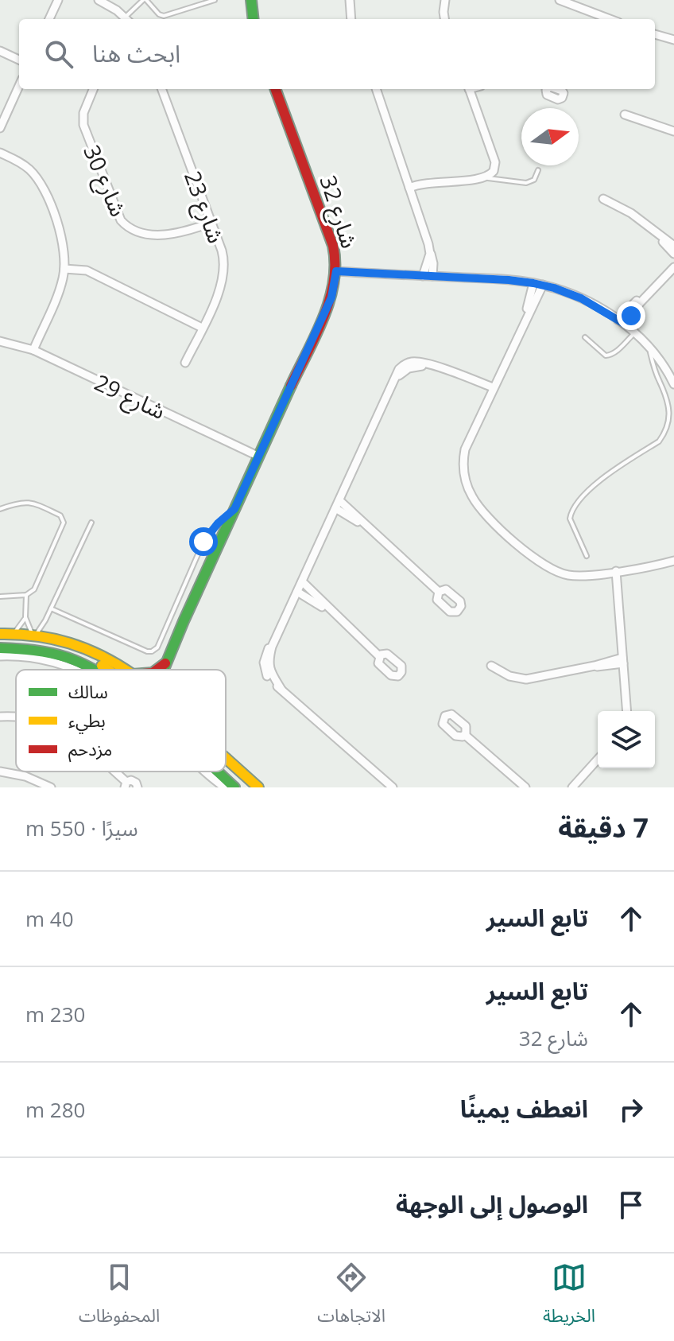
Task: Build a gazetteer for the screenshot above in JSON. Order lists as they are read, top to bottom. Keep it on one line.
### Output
{"streets":{"street":["شارع 30","شارع 23","شارع 32","شارع 29"]},"crossings":[["شارع 30","شارع 23"],["شارع 32","شارع 29"]],"legend":["سالك","بطيء","مزدحم"],"north":"right","page":{"search":"ابحث هنا","heading":["7 دقيقة","سيرًا · 550 m"],"list":[["تابع السير","40 m"],["تابع السير","شارع 32","230 m"],["انعطف يمينًا","280 m"],"الوصول إلى الوجهة"],"nav":["الخريطة","الاتجاهات","المحفوظات"]}}
